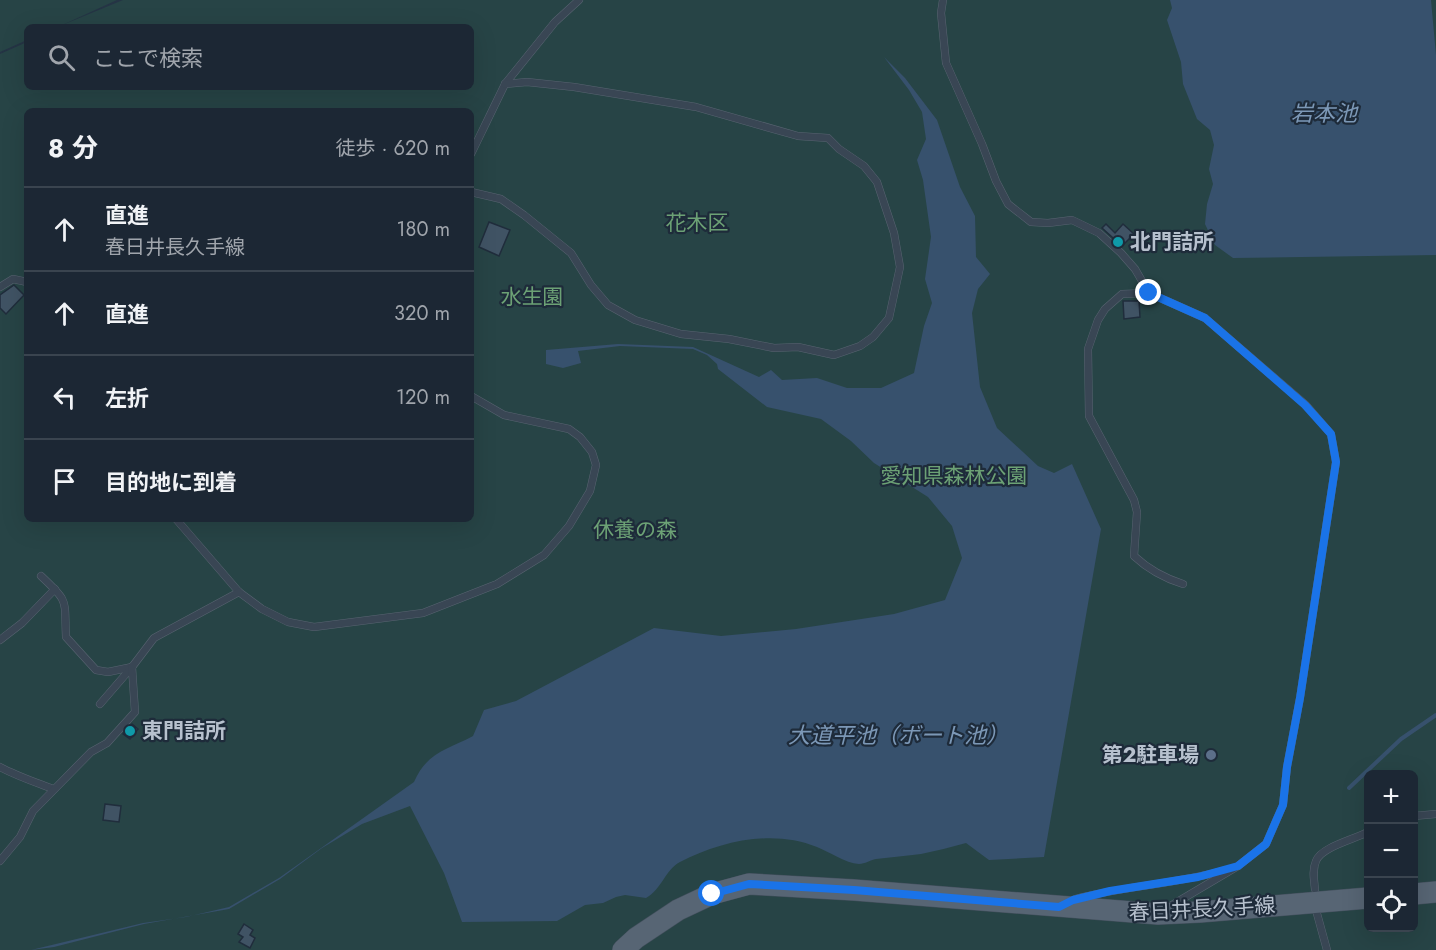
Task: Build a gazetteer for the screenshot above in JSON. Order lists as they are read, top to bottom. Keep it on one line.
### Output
{"streets":{"main road":["春日井長久手線"]},"water":["岩本池","大道平池（ボート池）"],"parks":["花木区","水生園","愛知県森林公園","休養の森"],"places":["北門詰所","東門詰所","第２駐車場"],"page":{"search":"ここで検索","heading":["8 分","徒歩 · 620 m"],"list":[["直進","春日井長久手線","180 m"],["直進","320 m"],["左折","120 m"],"目的地に到着"],"map_buttons":["+","−"]}}
